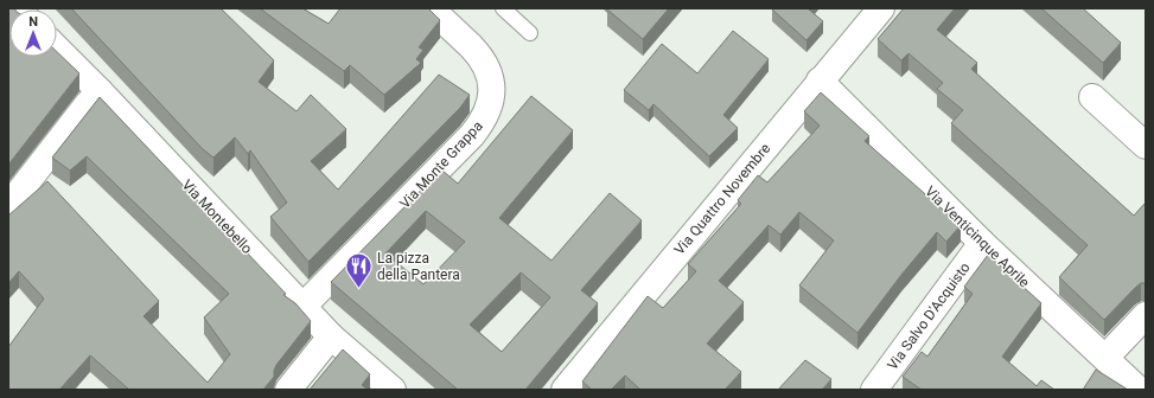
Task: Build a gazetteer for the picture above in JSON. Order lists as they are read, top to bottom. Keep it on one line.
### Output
{"streets":{"street":["Via Monte Grappa","Via Quattro Novembre","Via Montebello","Via Venticinque Aprile","Via Salvo D'Acquisto"]},"crossings":[["Via Monte Grappa","Via Montebello"],["Via Quattro Novembre","Via Venticinque Aprile"],["Via Venticinque Aprile","Via Salvo D'Acquisto"]],"places":{"restaurant":["La pizza della Pantera"]},"north":"top"}
